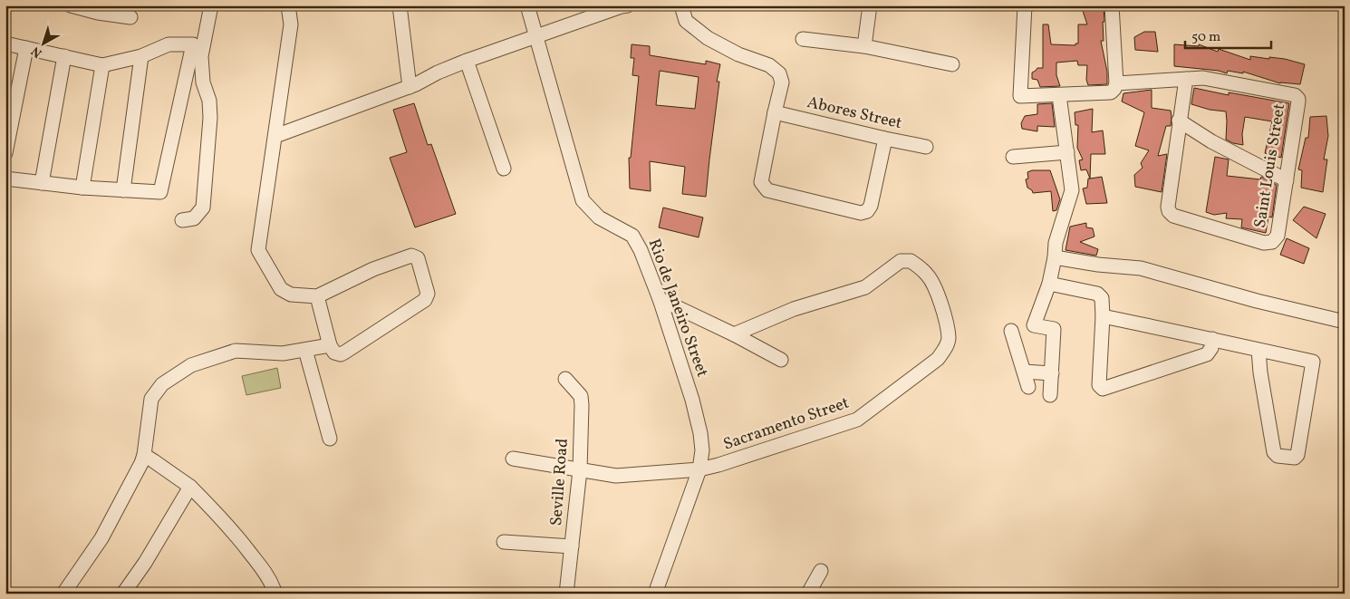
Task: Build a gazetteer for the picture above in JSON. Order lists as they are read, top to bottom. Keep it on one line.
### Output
{"streets":{"street":["Abores Street","Saint Louis Street","Rio de Janeiro Street","Sacramento Street","Seville Road"]},"crossings":[["Rio de Janeiro Street","Sacramento Street"],["Sacramento Street","Seville Road"]],"scale_bar":"50 m","north":"bottom left"}
